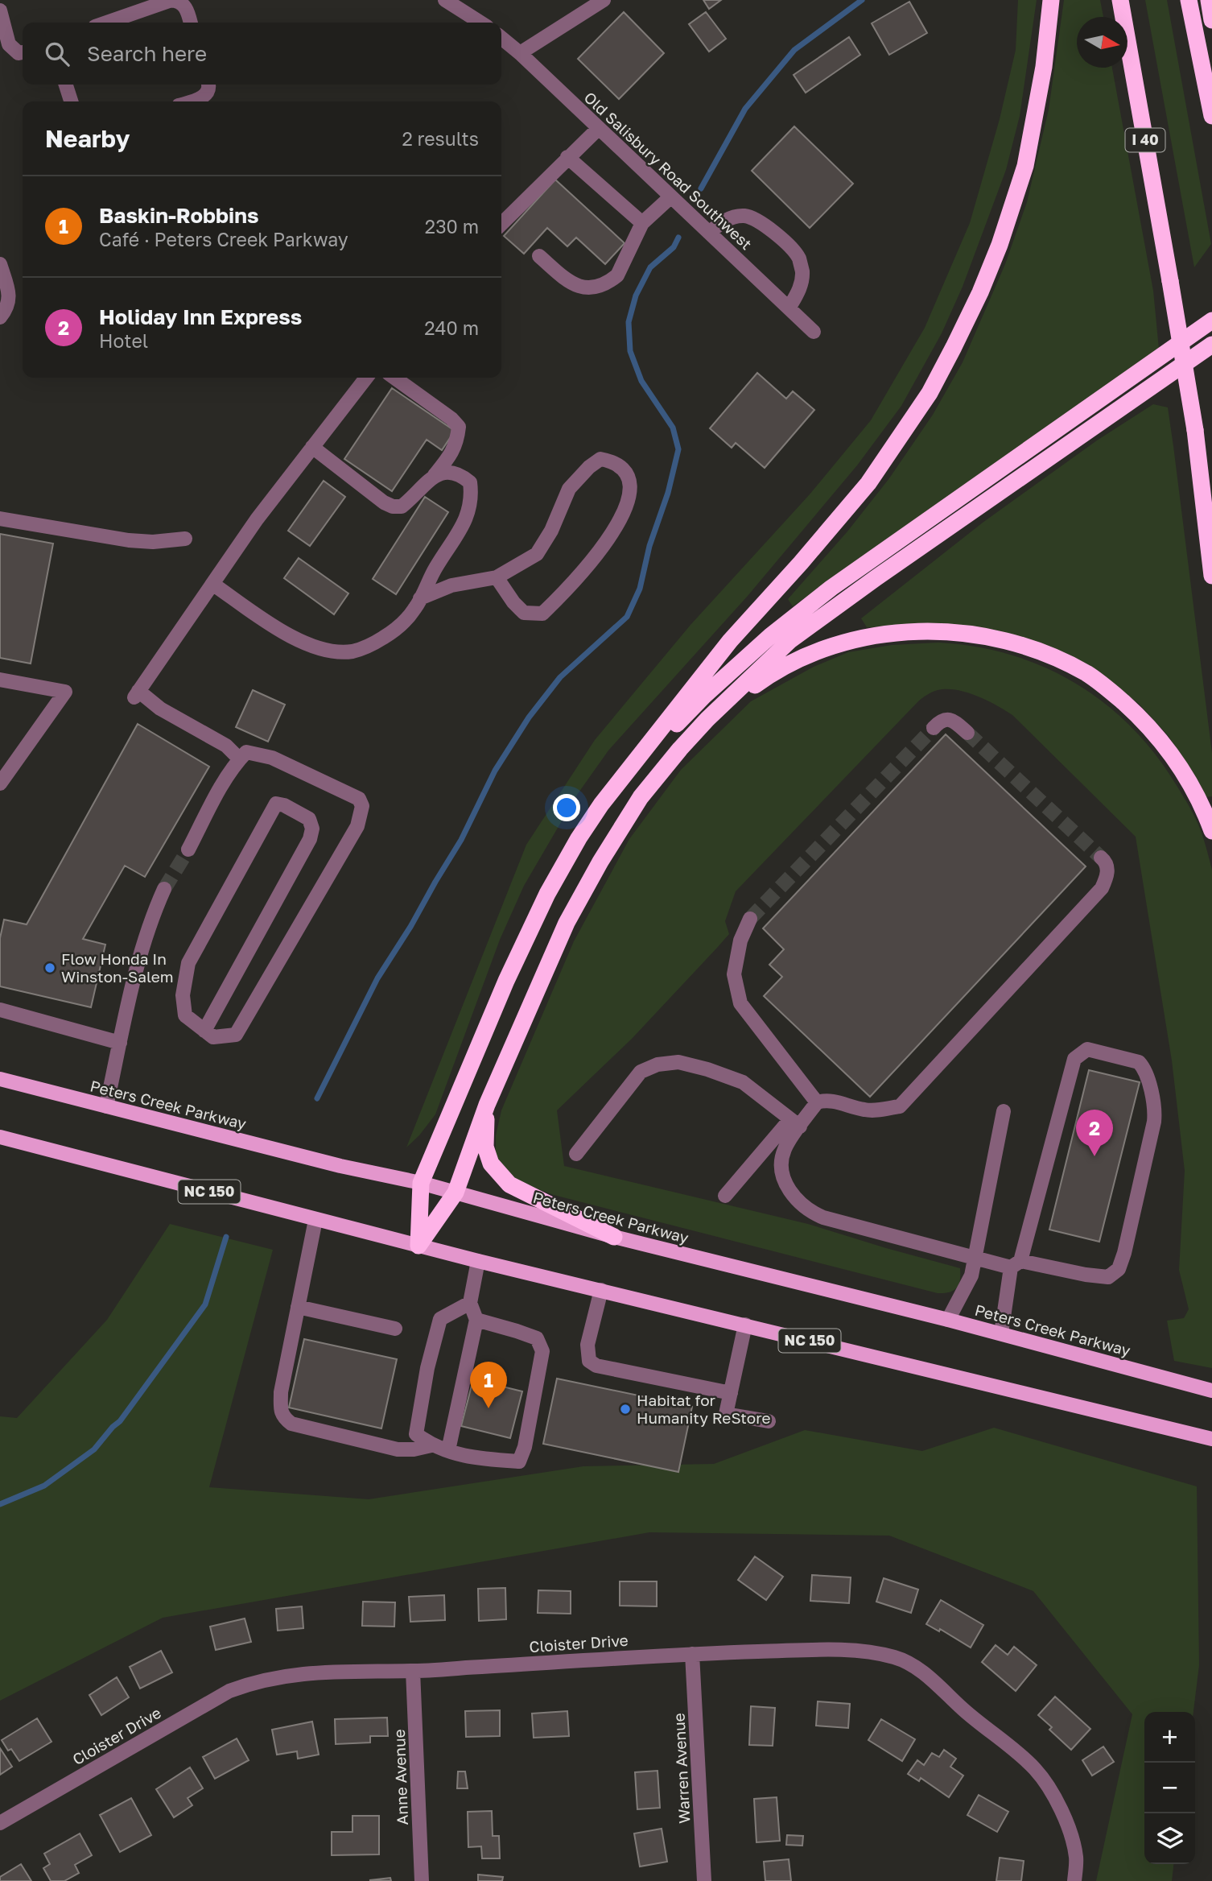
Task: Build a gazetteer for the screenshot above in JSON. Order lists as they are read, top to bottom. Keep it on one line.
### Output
{"streets":{"highway":["I 40"],"main road":["Peters Creek Parkway","NC 150"],"street":["Old Salisbury Road Southwest","Cloister Drive","Warren Avenue","Anne Avenue"]},"crossings":[["Cloister Drive","Warren Avenue"],["Cloister Drive","Anne Avenue"]],"places":["Flow Honda In Winston-Salem","Habitat for Humanity ReStore"],"north":"right","page":{"search":"Search here","heading":["Nearby","2 results"],"list":[{"mark":"1","name":"Baskin-Robbins","note":"Café · Peters Creek Parkway","value":"230 m"},{"mark":"2","name":"Holiday Inn Express","note":"Hotel","value":"240 m"}],"pins":["2","1"],"map_buttons":["+","−"]}}
